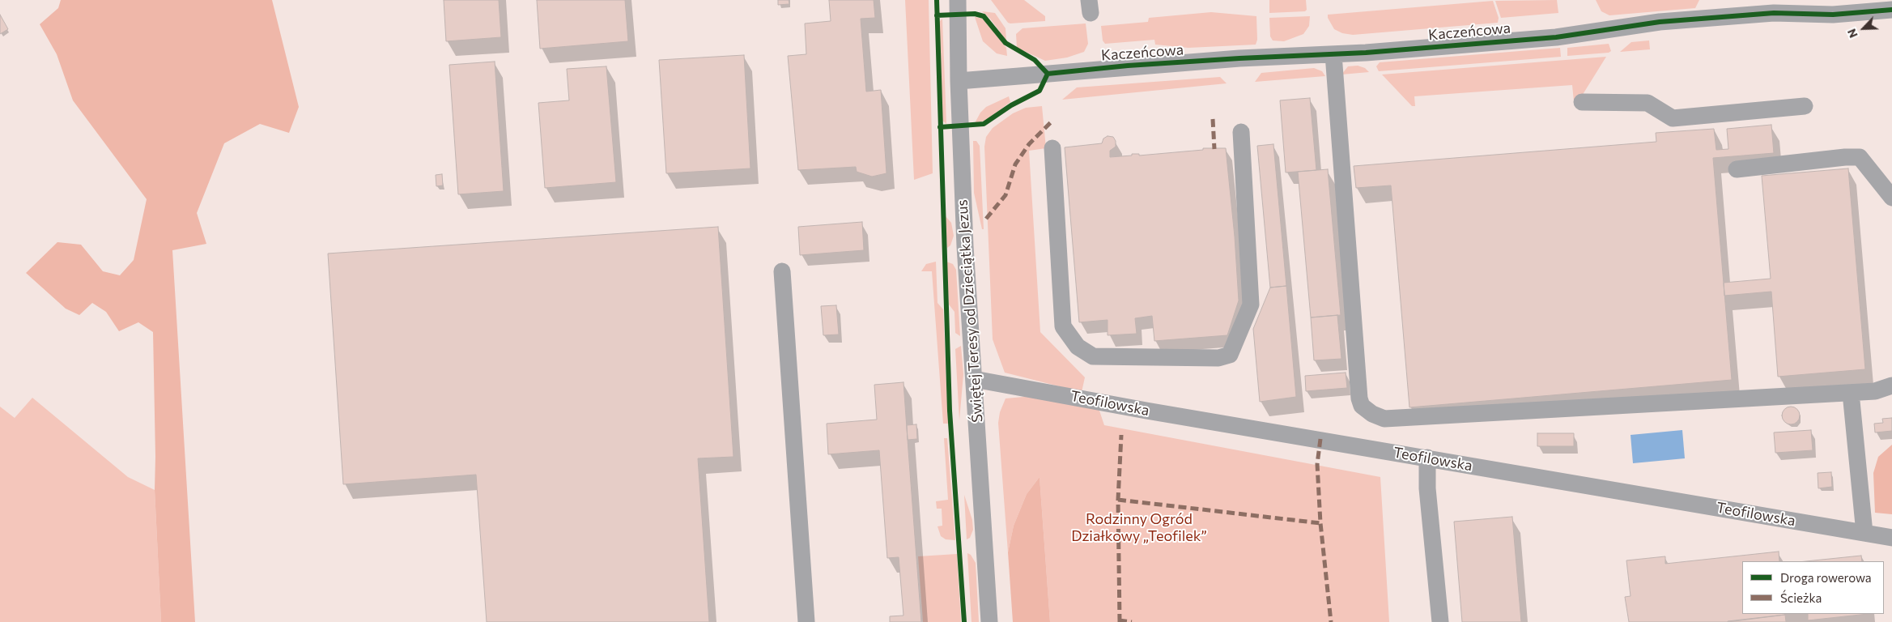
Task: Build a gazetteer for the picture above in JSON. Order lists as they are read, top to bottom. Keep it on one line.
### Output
{"streets":{"street":["Kaczeńcowa","Świętej Teresy od Dzieciątka Jezus","Teofilowska"]},"crossings":[["Kaczeńcowa","Świętej Teresy od Dzieciątka Jezus"],["Świętej Teresy od Dzieciątka Jezus","Teofilowska"]],"parks":["Rodzinny Ogród Działkowy „Teofilek”"],"legend":["Droga rowerowa","Ścieżka"],"north":"bottom left"}
